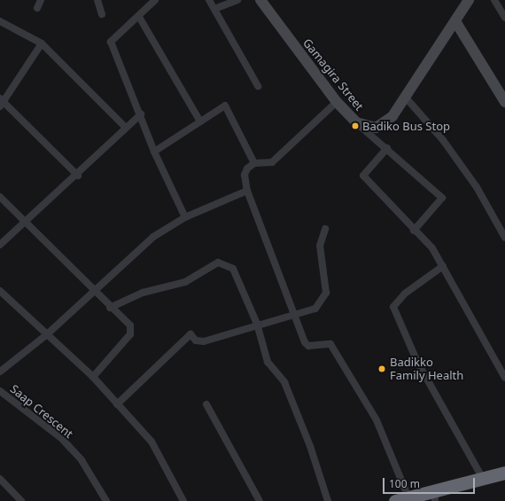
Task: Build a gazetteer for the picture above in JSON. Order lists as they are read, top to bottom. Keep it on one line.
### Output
{"streets":{"street":["Gamagira Street","Saap Crescent"]},"places":["Badiko Bus Stop","Badikko Family Health"],"scale_bar":"100 m"}
